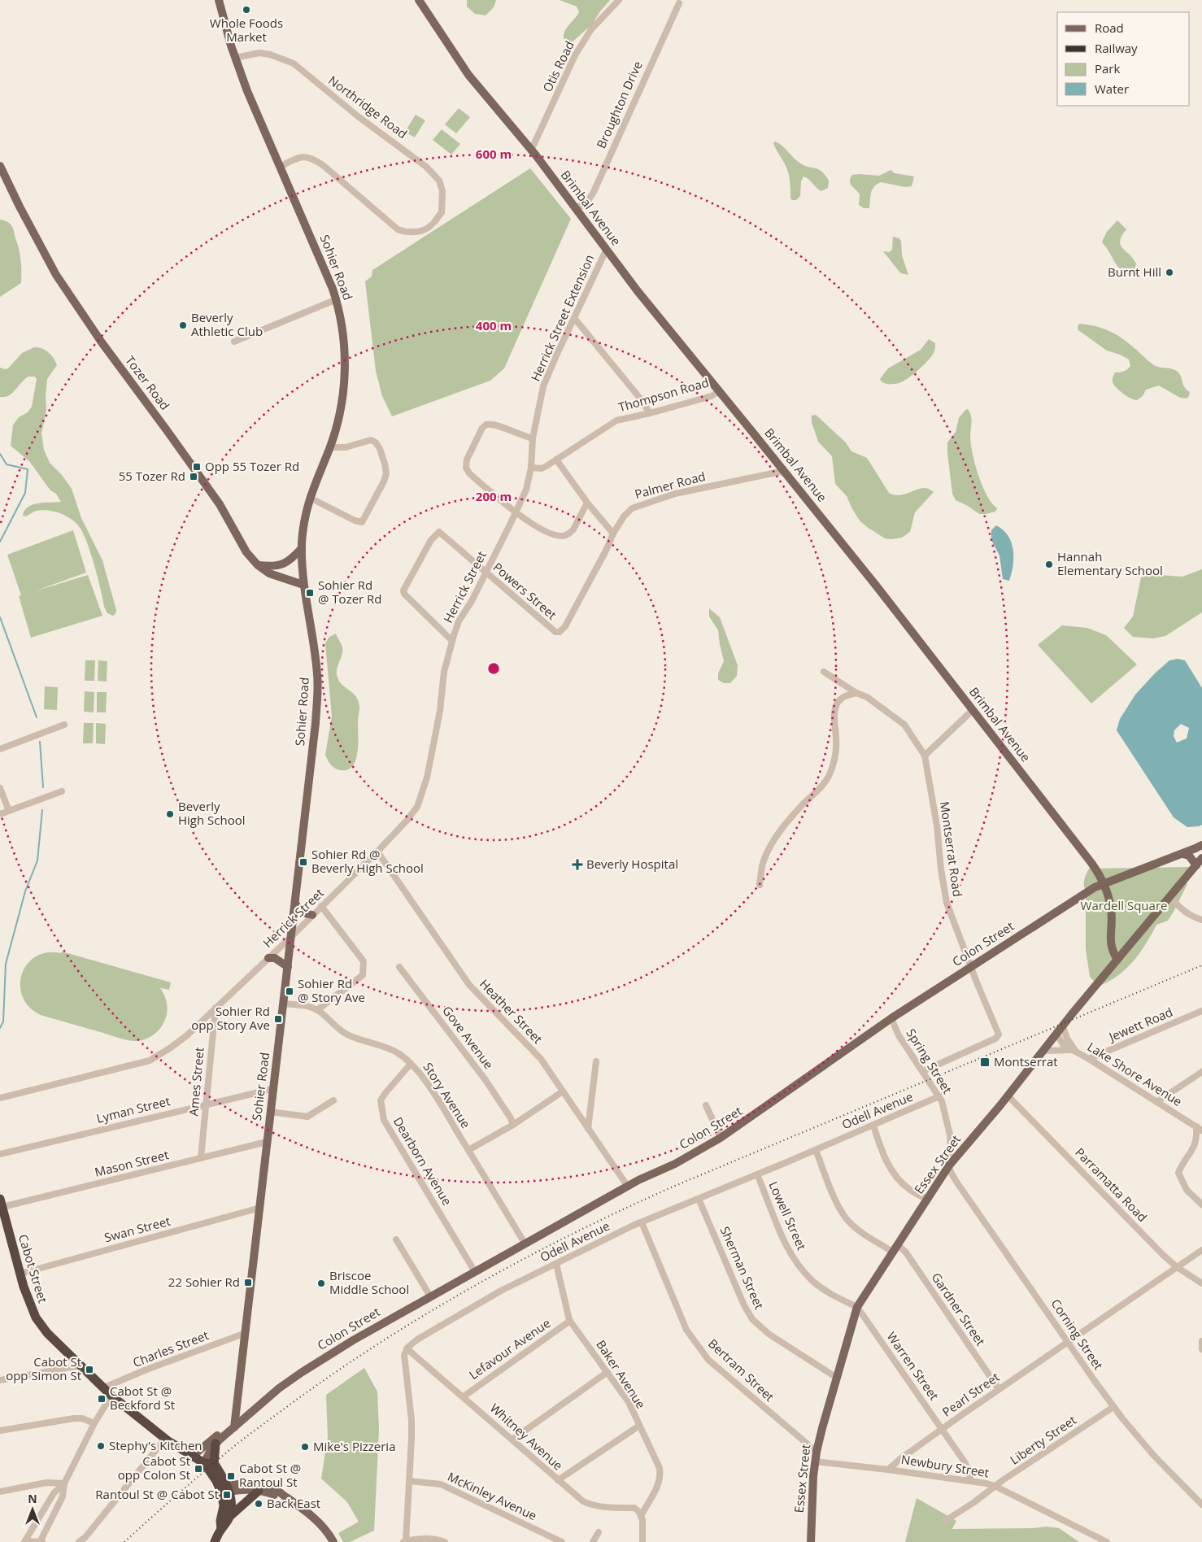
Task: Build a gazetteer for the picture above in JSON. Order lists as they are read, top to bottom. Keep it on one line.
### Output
{"streets":{"highway":["Cabot Street"],"main road":["Brimbal Avenue","Sohier Road","Tozer Road","Colon Street","Essex Street"],"street":["Otis Road","Broughton Drive","Northridge Road","Herrick Street Extension","Thompson Road","Palmer Road","Herrick Street","Powers Street","Montserrat Road","Heather Street","Jewett Road","Gove Avenue","Spring Street","Lake Shore Avenue","Ames Street","Story Avenue","Lyman Street","Odell Avenue","Dearborn Avenue","Mason Street","Parramatta Road","Lowell Street","Swan Street","Sherman Street","Gardner Street","Corning Street","Charles Street","Lefavour Avenue","Warren Street","Bertram Street","Baker Avenue","Pearl Street","Whitney Avenue","Liberty Street","Newbury Street","McKinley Avenue"]},"crossings":[["Otis Road","Brimbal Avenue"],["Broughton Drive","Brimbal Avenue"],["Northridge Road","Sohier Road"],["Brimbal Avenue","Herrick Street Extension"],["Brimbal Avenue","Thompson Road"],["Brimbal Avenue","Palmer Road"],["Brimbal Avenue","Colon Street"],["Brimbal Avenue","Essex Street"],["Sohier Road","Tozer Road"],["Sohier Road","Herrick Street"],["Sohier Road","Colon Street"],["Sohier Road","Story Avenue"],["Sohier Road","Lyman Street"],["Sohier Road","Mason Street"],["Sohier Road","Swan Street"],["Sohier Road","Charles Street"],["Herrick Street Extension","Thompson Road"],["Herrick Street Extension","Herrick Street"],["Thompson Road","Herrick Street"],["Palmer Road","Powers Street"],["Herrick Street","Powers Street"],["Herrick Street","Heather Street"],["Herrick Street","Ames Street"],["Montserrat Road","Colon Street"],["Montserrat Road","Spring Street"],["Colon Street","Heather Street"],["Colon Street","Spring Street"],["Colon Street","Story Avenue"],["Colon Street","Dearborn Avenue"],["Colon Street","Cabot Street"],["Jewett Road","Lake Shore Avenue"],["Spring Street","Odell Avenue"],["Spring Street","Essex Street"],["Spring Street","Corning Street"],["Lake Shore Avenue","Essex Street"],["Ames Street","Lyman Street"],["Ames Street","Mason Street"],["Story Avenue","Dearborn Avenue"],["Odell Avenue","Lowell Street"],["Odell Avenue","Sherman Street"],["Odell Avenue","Gardner Street"],["Odell Avenue","Bertram Street"],["Odell Avenue","Baker Avenue"],["Odell Avenue","Whitney Avenue"],["Mason Street","Cabot Street"],["Essex Street","Parramatta Road"],["Essex Street","Lowell Street"],["Essex Street","Sherman Street"],["Essex Street","Gardner Street"],["Essex Street","Corning Street"],["Essex Street","Warren Street"],["Essex Street","Bertram Street"],["Essex Street","Newbury Street"],["Parramatta Road","Pearl Street"],["Lowell Street","Warren Street"],["Swan Street","Cabot Street"],["Cabot Street","Charles Street"],["Gardner Street","Pearl Street"],["Corning Street","Pearl Street"],["Corning Street","Liberty Street"],["Lefavour Avenue","Baker Avenue"],["Lefavour Avenue","Whitney Avenue"],["Warren Street","Pearl Street"],["Warren Street","Newbury Street"],["Baker Avenue","Whitney Avenue"],["Pearl Street","Newbury Street"],["Liberty Street","Newbury Street"]],"parks":["Wardell Square"],"places":{"other":["Whole Foods Market","Burnt Hill","Beverly Athletic Club","Hannah Elementary School","Beverly High School","Briscoe Middle School","Stephy's Kitchen","Mike's Pizzeria","Back East"],"transit":["Opp 55 Tozer Rd","55 Tozer Rd","Sohier Rd @ Tozer Rd","Sohier Rd @ Beverly High School","Sohier Rd @ Story Ave","Sohier Rd opp Story Ave","Montserrat","22 Sohier Rd","Cabot St opp Simon St","Cabot St @ Beckford St","Cabot St opp Colon St","Cabot St @ Rantoul St","Rantoul St @ Cabot St"],"health":["Beverly Hospital"]},"legend":["Road","Railway","Park","Water"],"north":"top","rings":["600 m","400 m","200 m"]}
